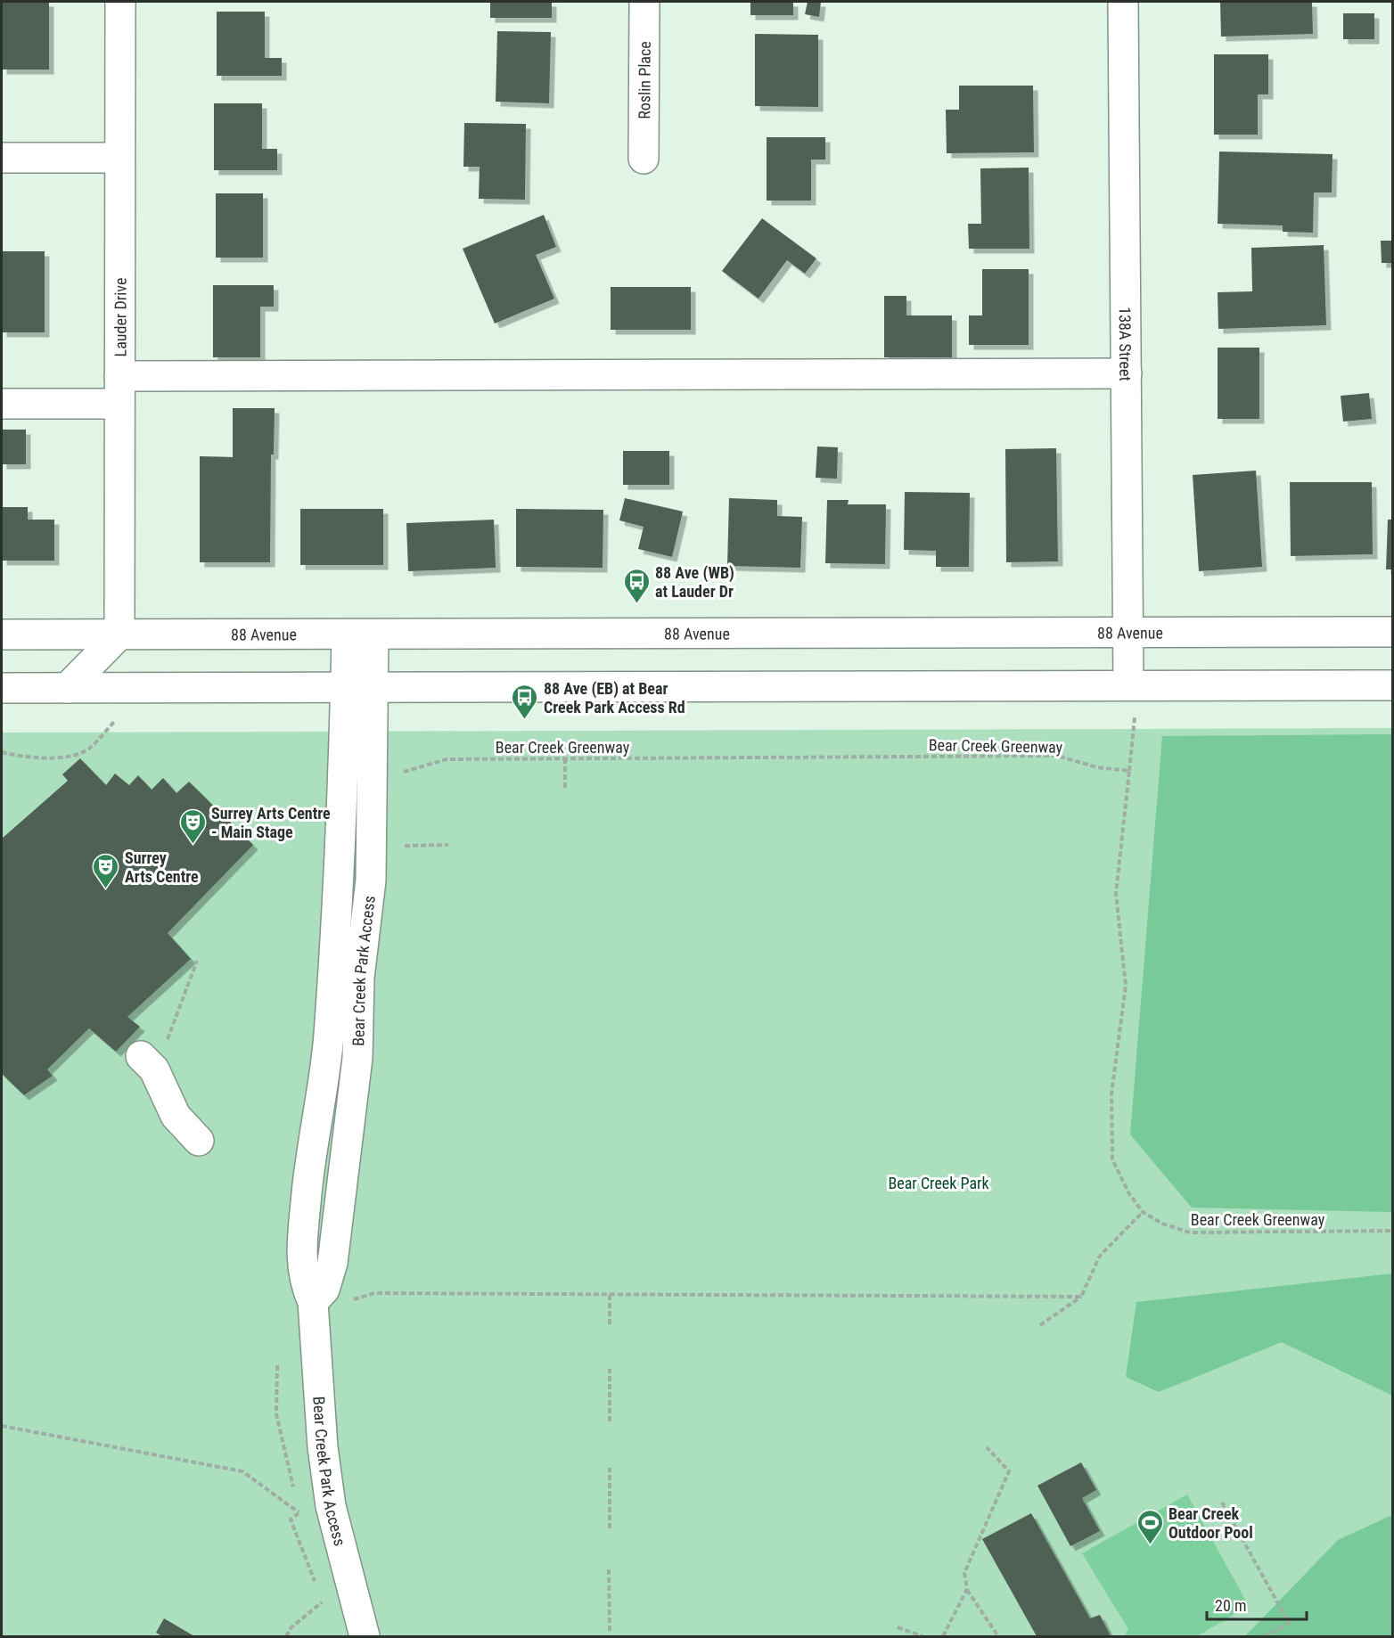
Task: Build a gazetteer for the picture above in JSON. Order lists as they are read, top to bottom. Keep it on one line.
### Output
{"streets":{"main road":["Roslin Place","Lauder Drive","138A Street","88 Avenue","Bear Creek Park Access"],"path":["Bear Creek Greenway"]},"crossings":[["Lauder Drive","88 Avenue"],["138A Street","88 Avenue"],["88 Avenue","Bear Creek Park Access"]],"parks":["Bear Creek Park"],"places":{"bus stop":["88 Ave (WB) at Lauder Dr","88 Ave (EB) at Bear Creek Park Access Rd"],"theatre":["Surrey Arts Centre - Main Stage","Surrey Arts Centre"],"sports":["Bear Creek Outdoor Pool"]},"scale_bar":"20 m"}
